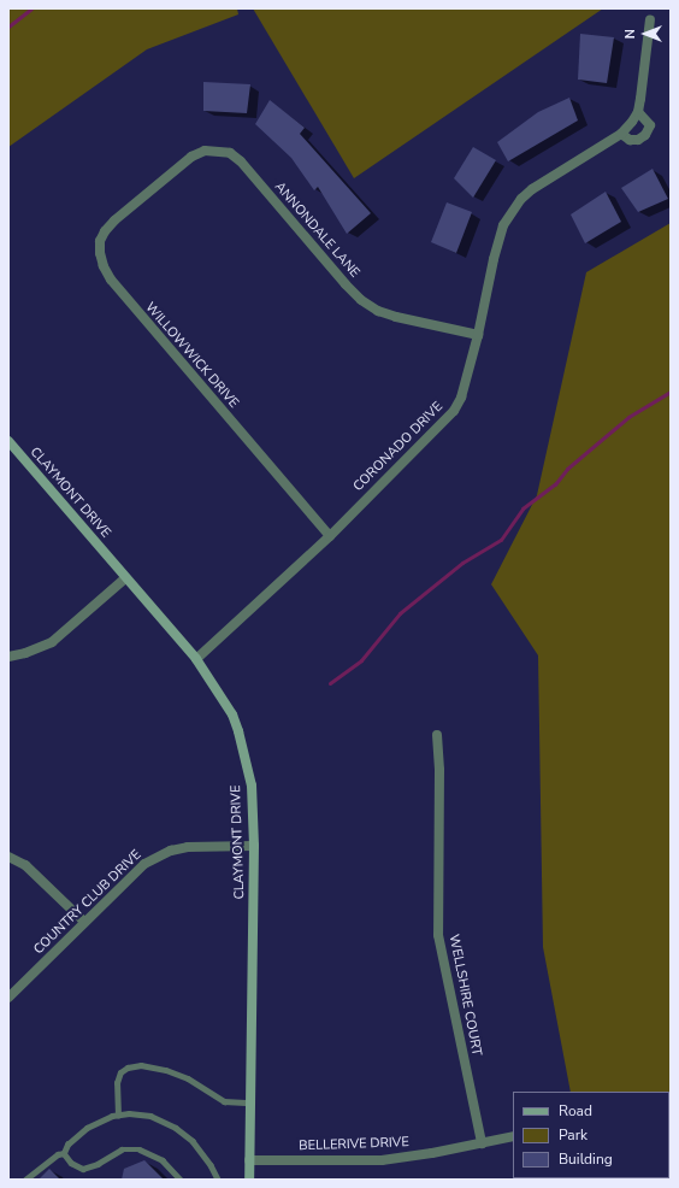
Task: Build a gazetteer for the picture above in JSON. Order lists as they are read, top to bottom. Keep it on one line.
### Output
{"streets":{"street":["ANNONDALE LANE","WILLOWWICK DRIVE","CORONADO DRIVE","CLAYMONT DRIVE","COUNTRY CLUB DRIVE","WELLSHIRE COURT","BELLERIVE DRIVE"]},"crossings":[["ANNONDALE LANE","WILLOWWICK DRIVE"],["ANNONDALE LANE","CORONADO DRIVE"],["WILLOWWICK DRIVE","CORONADO DRIVE"],["CORONADO DRIVE","CLAYMONT DRIVE"],["CLAYMONT DRIVE","COUNTRY CLUB DRIVE"],["CLAYMONT DRIVE","BELLERIVE DRIVE"],["WELLSHIRE COURT","BELLERIVE DRIVE"]],"legend":["Road","Park","Building"],"north":"left"}
